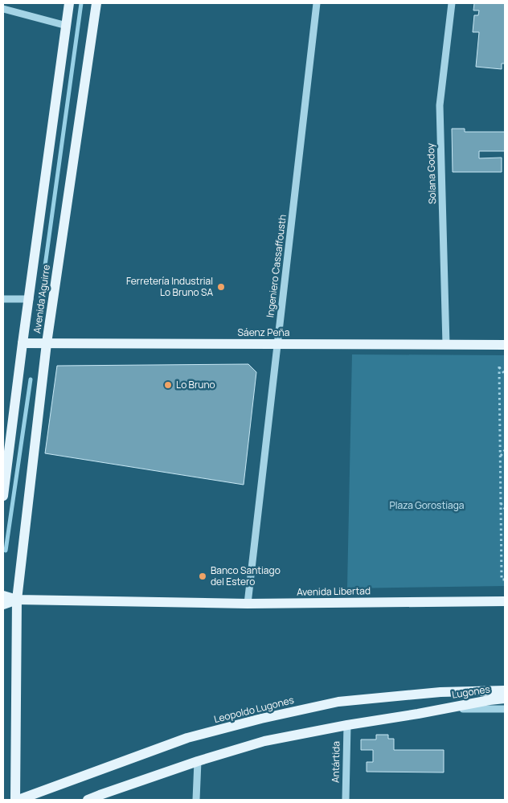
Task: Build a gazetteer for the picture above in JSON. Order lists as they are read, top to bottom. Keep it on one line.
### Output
{"streets":{"main road":["Avenida Aguirre","Sáenz Peña","Avenida Libertad","Lugones","Leopoldo Lugones"],"street":["Solana Godoy","Ingeniero Cassaffousth","Antártida"]},"crossings":[["Solana Godoy","Sáenz Peña"],["Ingeniero Cassaffousth","Sáenz Peña"],["Ingeniero Cassaffousth","Avenida Libertad"],["Avenida Aguirre","Sáenz Peña"],["Avenida Aguirre","Avenida Libertad"]],"parks":["Plaza Gorostiaga"],"places":["Ferretería Industrial Lo Bruno SA","Lo Bruno","Banco Santiago del Estero"]}
